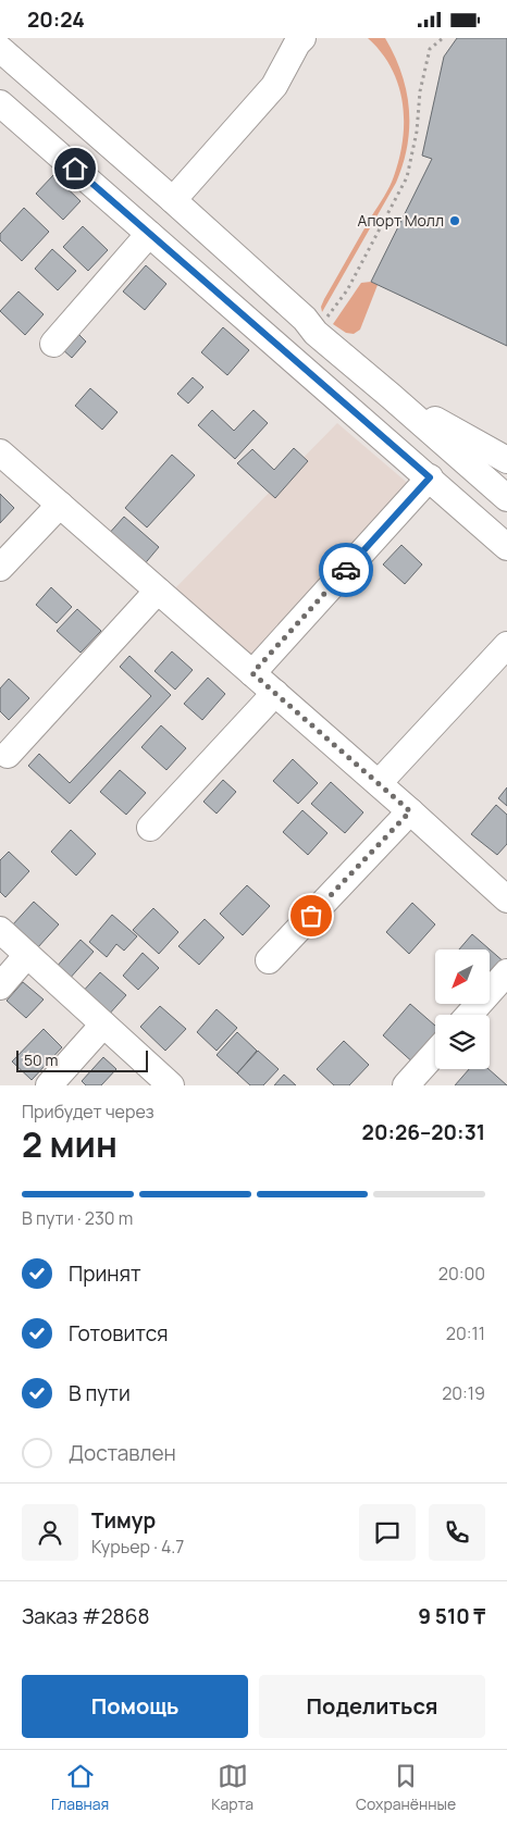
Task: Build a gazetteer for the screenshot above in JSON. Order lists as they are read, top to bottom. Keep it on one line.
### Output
{"places":["Апорт Молл"],"scale_bar":"50 m","north":"bottom left","page":{"status":"20:24","scale":"50 m","heading":["2 мин","Прибудет через","20:26–20:31"],"panel":["Тимур","Курьер · 4.7","Заказ #2868","9 510 ₸"],"bar":"В пути · 230 m","list":[["Принят","20:00"],["Готовится","20:11"],["В пути","20:19"],"Доставлен"],"buttons":["Помощь","Поделиться"],"tabs":["Главная","Карта","Сохранённые"]}}
